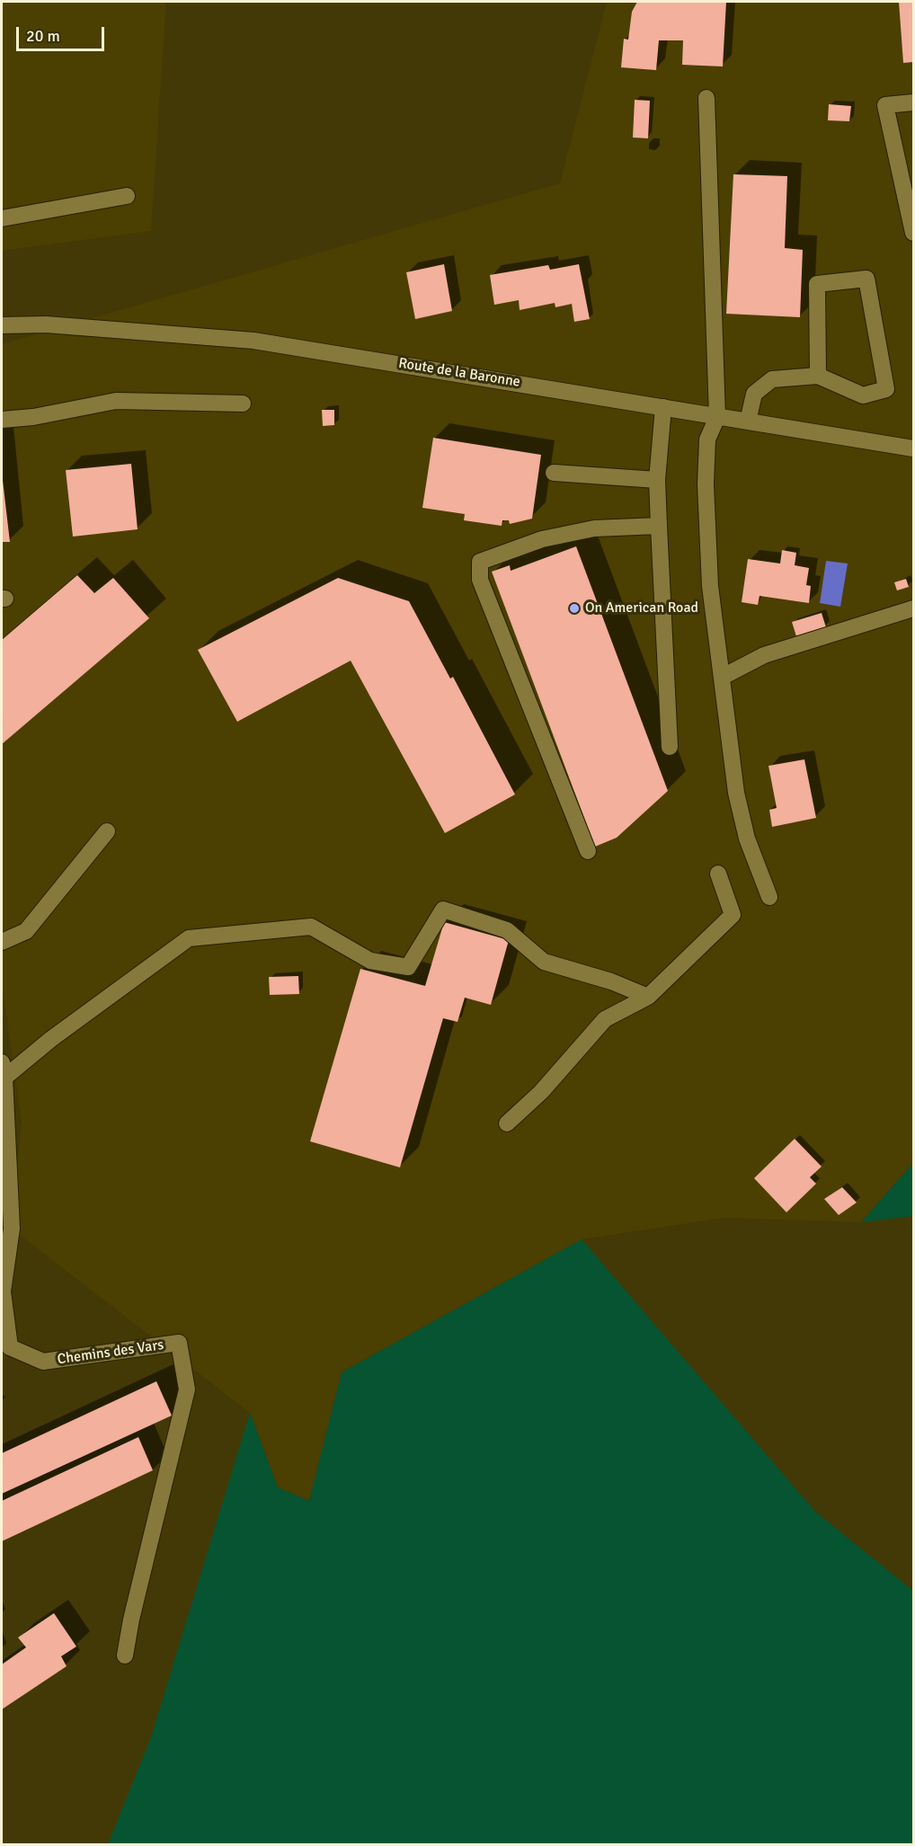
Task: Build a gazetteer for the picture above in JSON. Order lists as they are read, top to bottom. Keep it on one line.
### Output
{"streets":{"main road":["Route de la Baronne","Chemins des Vars"]},"places":["On American Road"],"scale_bar":"20 m"}
